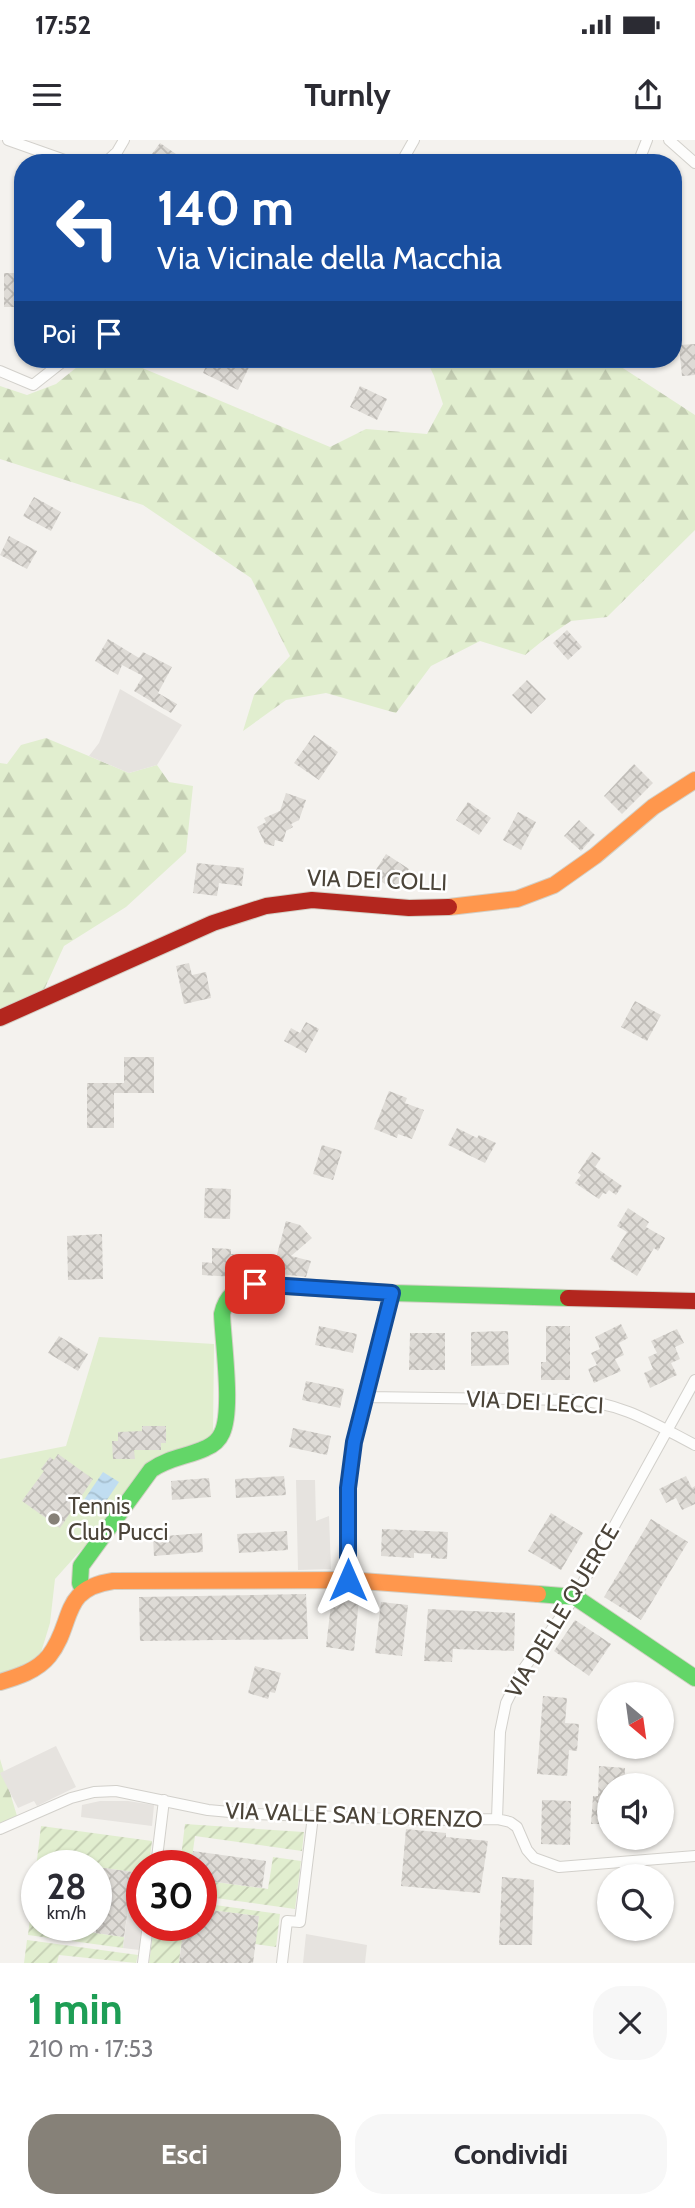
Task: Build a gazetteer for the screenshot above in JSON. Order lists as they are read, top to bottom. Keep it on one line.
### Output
{"streets":{"street":["VIA DEI COLLI","VIA DEI LECCI","VIA DELLE QUERCE","VIA VALLE SAN LORENZO"]},"crossings":[["VIA DEI LECCI","VIA DELLE QUERCE"],["VIA DELLE QUERCE","VIA VALLE SAN LORENZO"]],"places":["Tennis Club Pucci"],"north":"bottom right","page":{"status":"17:52","header":"Turnly","turn":["140 m","Via Vicinale della Macchia"],"then":"Poi","speed":"28 km/h","limit":"30","heading":["1 min","210 m · 17:53"],"buttons":["Esci","Condividi"]}}
